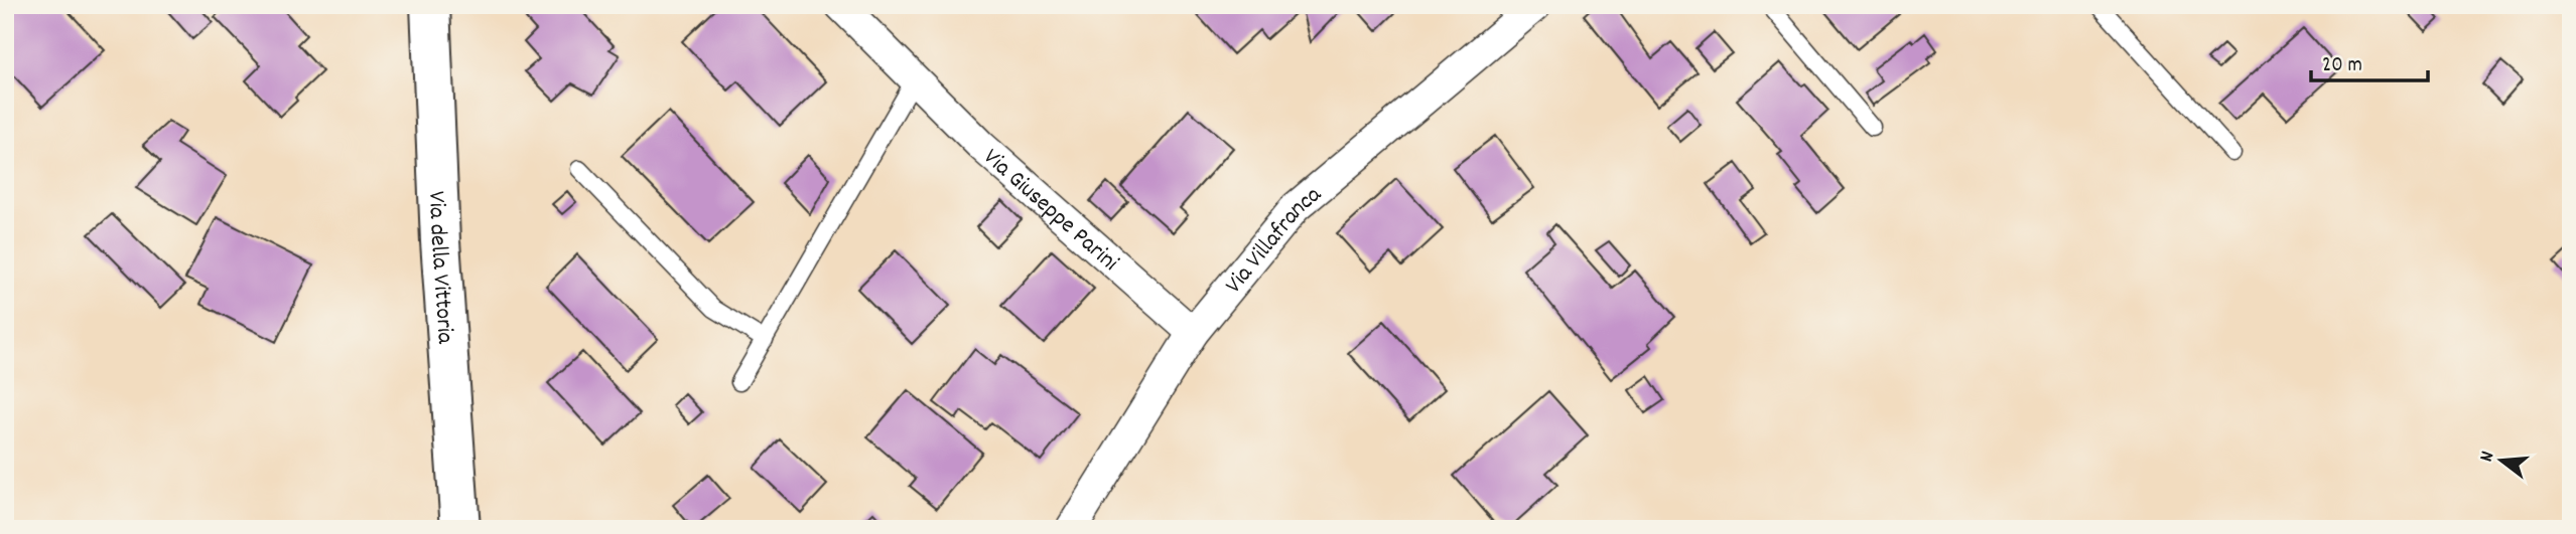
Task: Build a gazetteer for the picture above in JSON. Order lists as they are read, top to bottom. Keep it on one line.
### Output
{"streets":{"main road":["Via della Vittoria"],"street":["Via Giuseppe Parini","Via Villafranca"]},"crossings":[["Via Giuseppe Parini","Via Villafranca"]],"scale_bar":"20 m","north":"left"}
